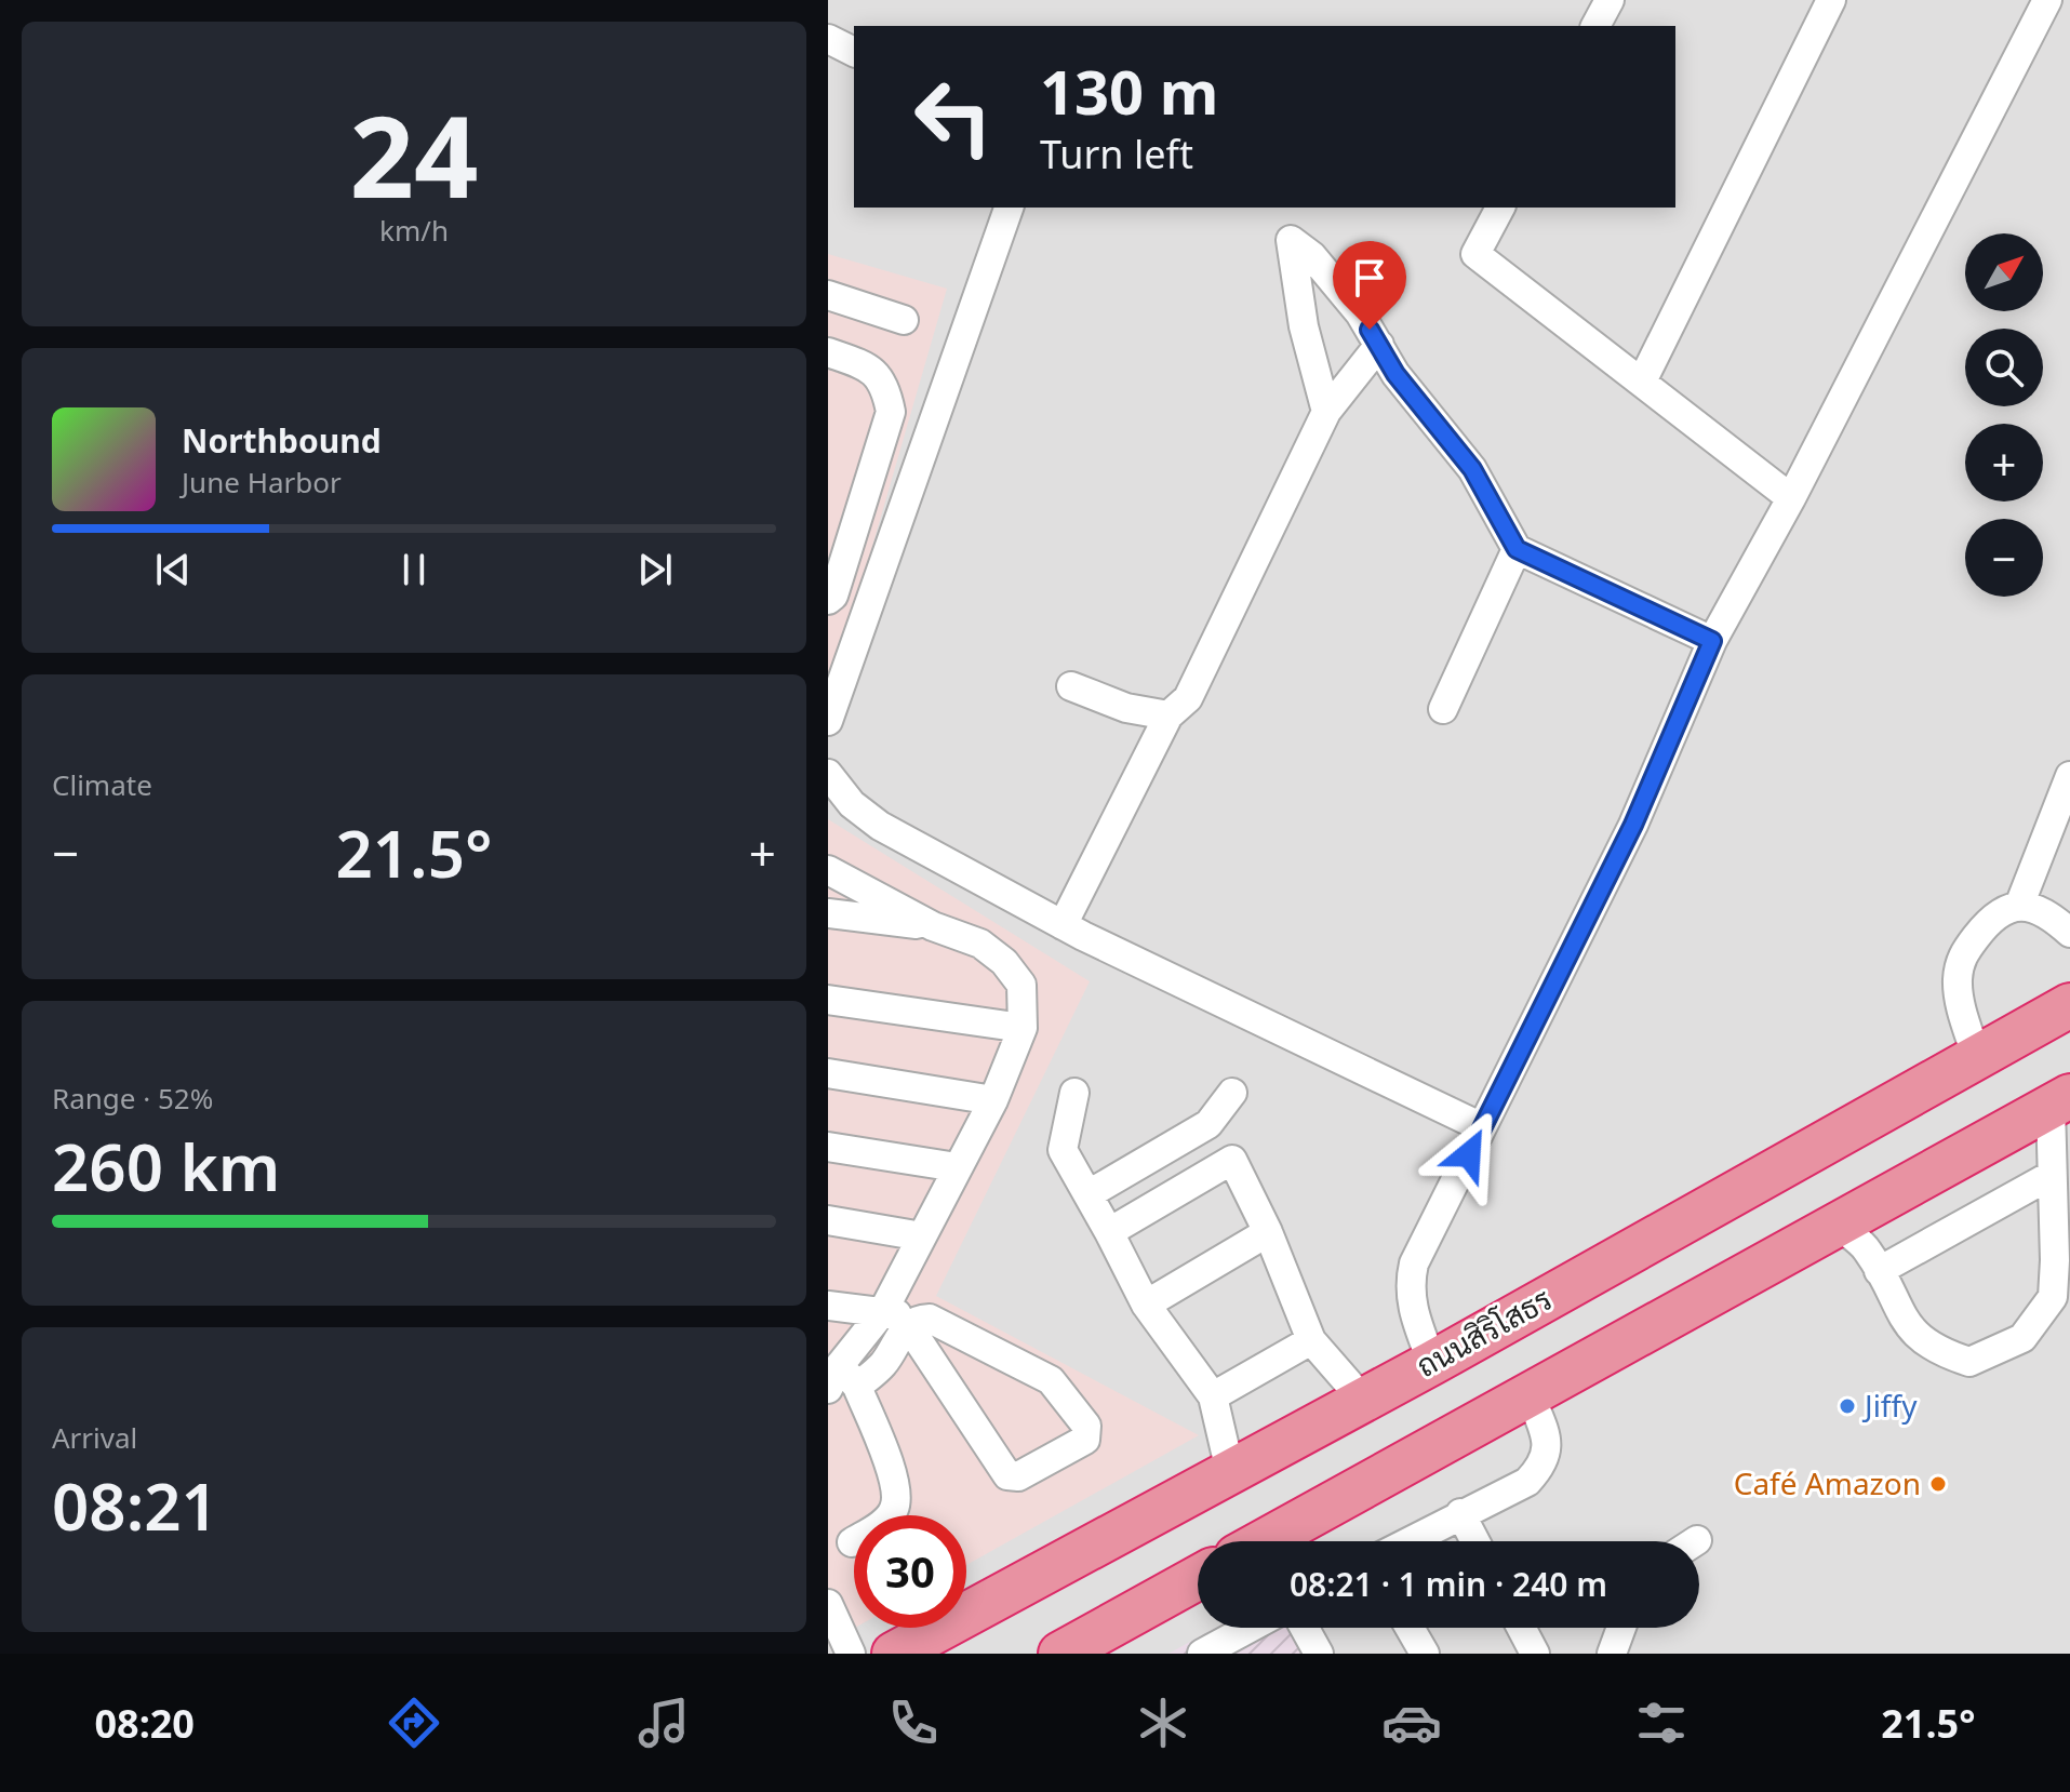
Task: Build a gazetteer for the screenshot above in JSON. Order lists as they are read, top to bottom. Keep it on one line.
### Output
{"streets":{"highway":["ถนนสิริโสธร"]},"places":["Jiffy","Café Amazon"],"north":"top right","page":{"tile":[["24","km/h"],"Climate",["Range · 52%","260 km"],["Arrival","08:21"]],"turn":["130 m","Turn left"],"map_buttons":["+","−"],"song":["Northbound","June Harbor"],"heat":["−","21.5°","+"],"limit":"30","trip":"08:21 · 1 min · 240 m","tabs":["08:20","21.5°"]}}
